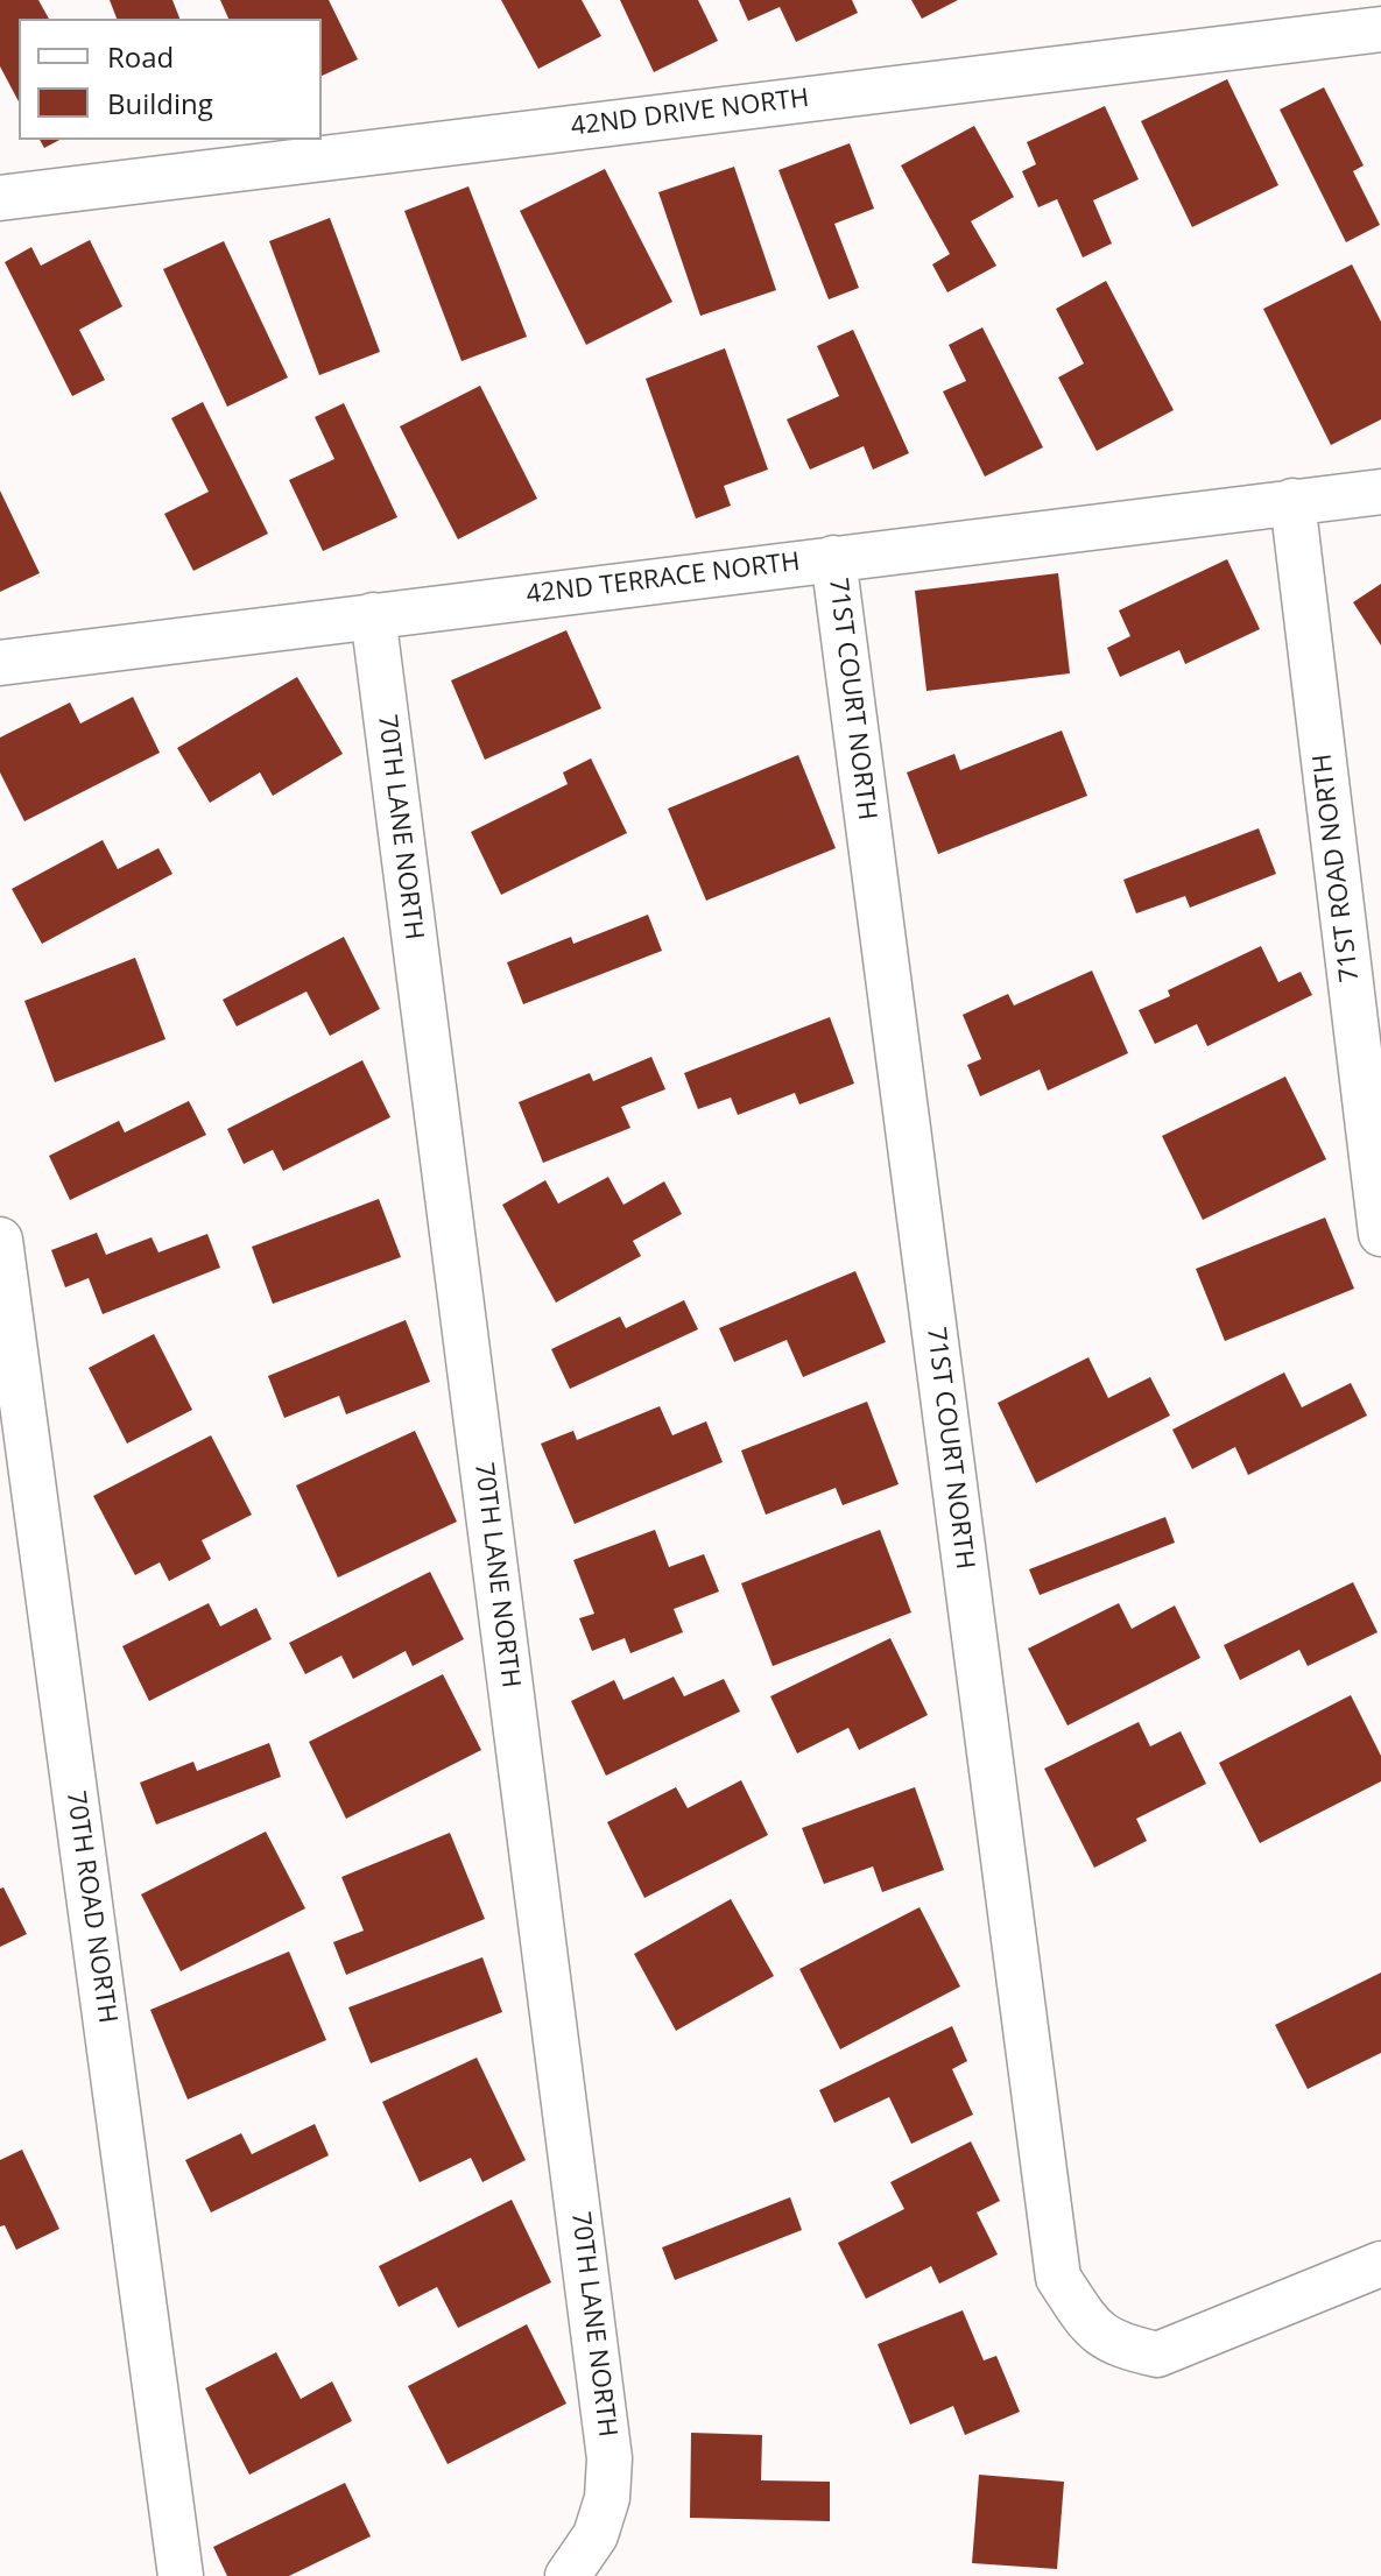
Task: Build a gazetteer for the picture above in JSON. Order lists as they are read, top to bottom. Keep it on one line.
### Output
{"streets":{"street":["42ND DRIVE NORTH","42ND TERRACE NORTH","71ST COURT NORTH","70TH LANE NORTH","71ST ROAD NORTH","70TH ROAD NORTH"]},"crossings":[["42ND TERRACE NORTH","71ST COURT NORTH"],["42ND TERRACE NORTH","70TH LANE NORTH"],["42ND TERRACE NORTH","71ST ROAD NORTH"]],"legend":["Road","Building"]}
